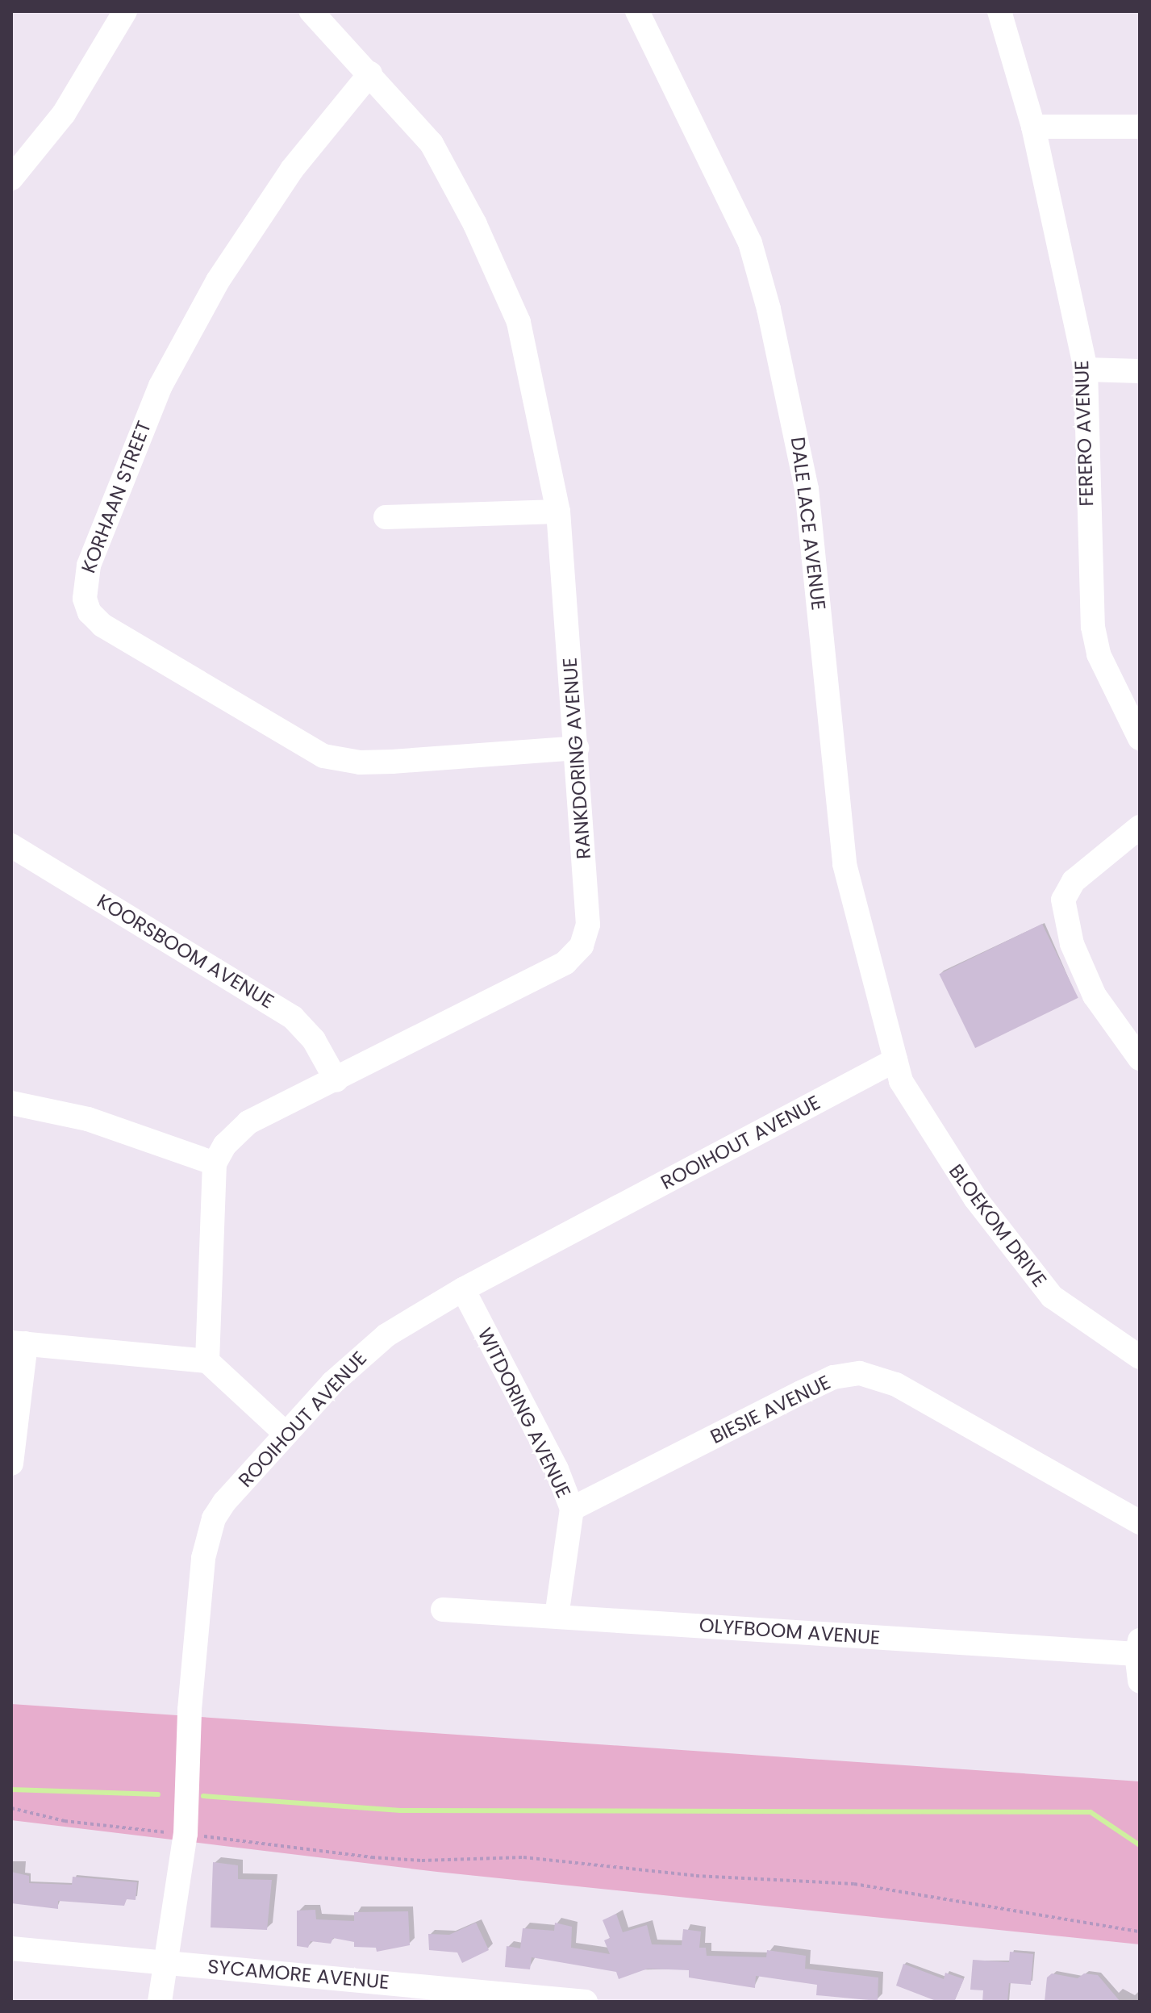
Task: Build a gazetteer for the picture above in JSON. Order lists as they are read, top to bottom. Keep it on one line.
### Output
{"streets":{"street":["FERERO AVENUE","KORHAAN STREET","DALE LACE AVENUE","RANKDORING AVENUE","KOORSBOOM AVENUE","ROOIHOUT AVENUE","BLOEKOM DRIVE","BIESIE AVENUE","WITDORING AVENUE","OLYFBOOM AVENUE","SYCAMORE AVENUE"]},"crossings":[["KORHAAN STREET","RANKDORING AVENUE"],["DALE LACE AVENUE","ROOIHOUT AVENUE"],["DALE LACE AVENUE","BLOEKOM DRIVE"],["RANKDORING AVENUE","KOORSBOOM AVENUE"],["ROOIHOUT AVENUE","BLOEKOM DRIVE"],["ROOIHOUT AVENUE","WITDORING AVENUE"],["ROOIHOUT AVENUE","SYCAMORE AVENUE"],["BIESIE AVENUE","WITDORING AVENUE"],["WITDORING AVENUE","OLYFBOOM AVENUE"]]}
